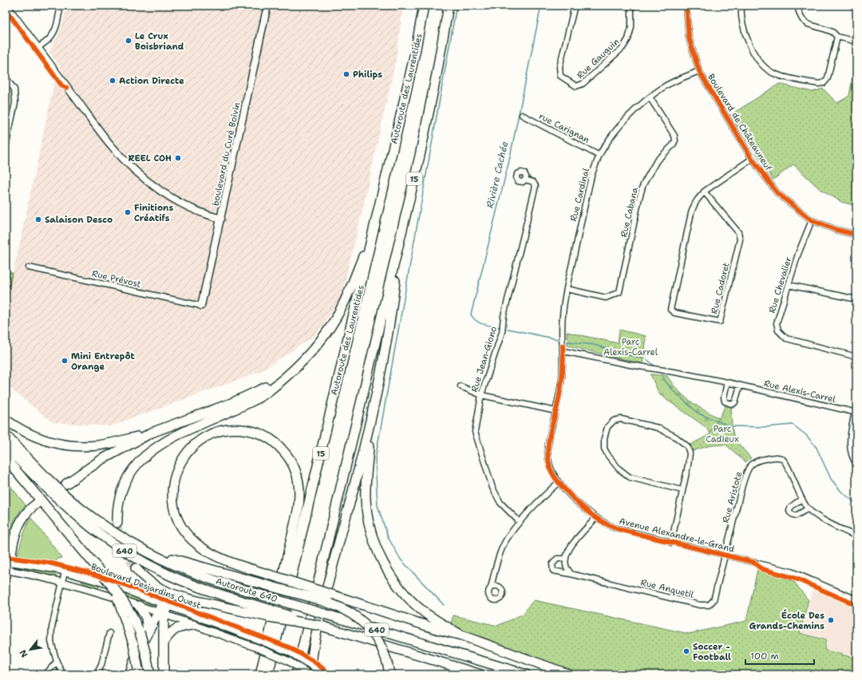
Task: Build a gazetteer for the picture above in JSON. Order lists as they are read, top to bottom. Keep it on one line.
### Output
{"streets":{"highway":["Autoroute des Laurentides","15","640","Autoroute 640"],"street":["Rue Gauguin","Boulevard de Châteauneuf","rue Carignan","boulevard du Curé Boivin","Rue Cardinal","Rue Cabana","Rue Prévost","Rue Chevalier","Rue Cadoret","Rue Jean-Giono","Rue Alexis-Carrel","Rue Aristote","Avenue Alexandre-le-Grand","Boulevard Desjardins Ouest","Rue Anquetil"]},"crossings":[["Boulevard de Châteauneuf","Rue Cardinal"],["Boulevard de Châteauneuf","Rue Chevalier"],["Boulevard de Châteauneuf","Rue Cadoret"],["rue Carignan","Rue Cardinal"],["boulevard du Curé Boivin","Rue Prévost"],["Rue Cardinal","Rue Cabana"],["Rue Cardinal","Rue Alexis-Carrel"],["Rue Cardinal","Avenue Alexandre-le-Grand"],["Rue Alexis-Carrel","Avenue Alexandre-le-Grand"],["Rue Aristote","Avenue Alexandre-le-Grand"],["Rue Aristote","Rue Anquetil"],["Avenue Alexandre-le-Grand","Rue Anquetil"],["640","Autoroute 640"]],"water":["Rivière Cachée"],"parks":["Parc Alexis-Carrel","Parc Cadieux"],"places":["Le Crux Boisbriand","Philips","Action Directe","REEL COH","Finitions Créatifs","Salaison Desco","Mini Entrepôt Orange","École Des Grands-Chemins","Soccer - Football"],"scale_bar":"100 m","north":"bottom left"}
